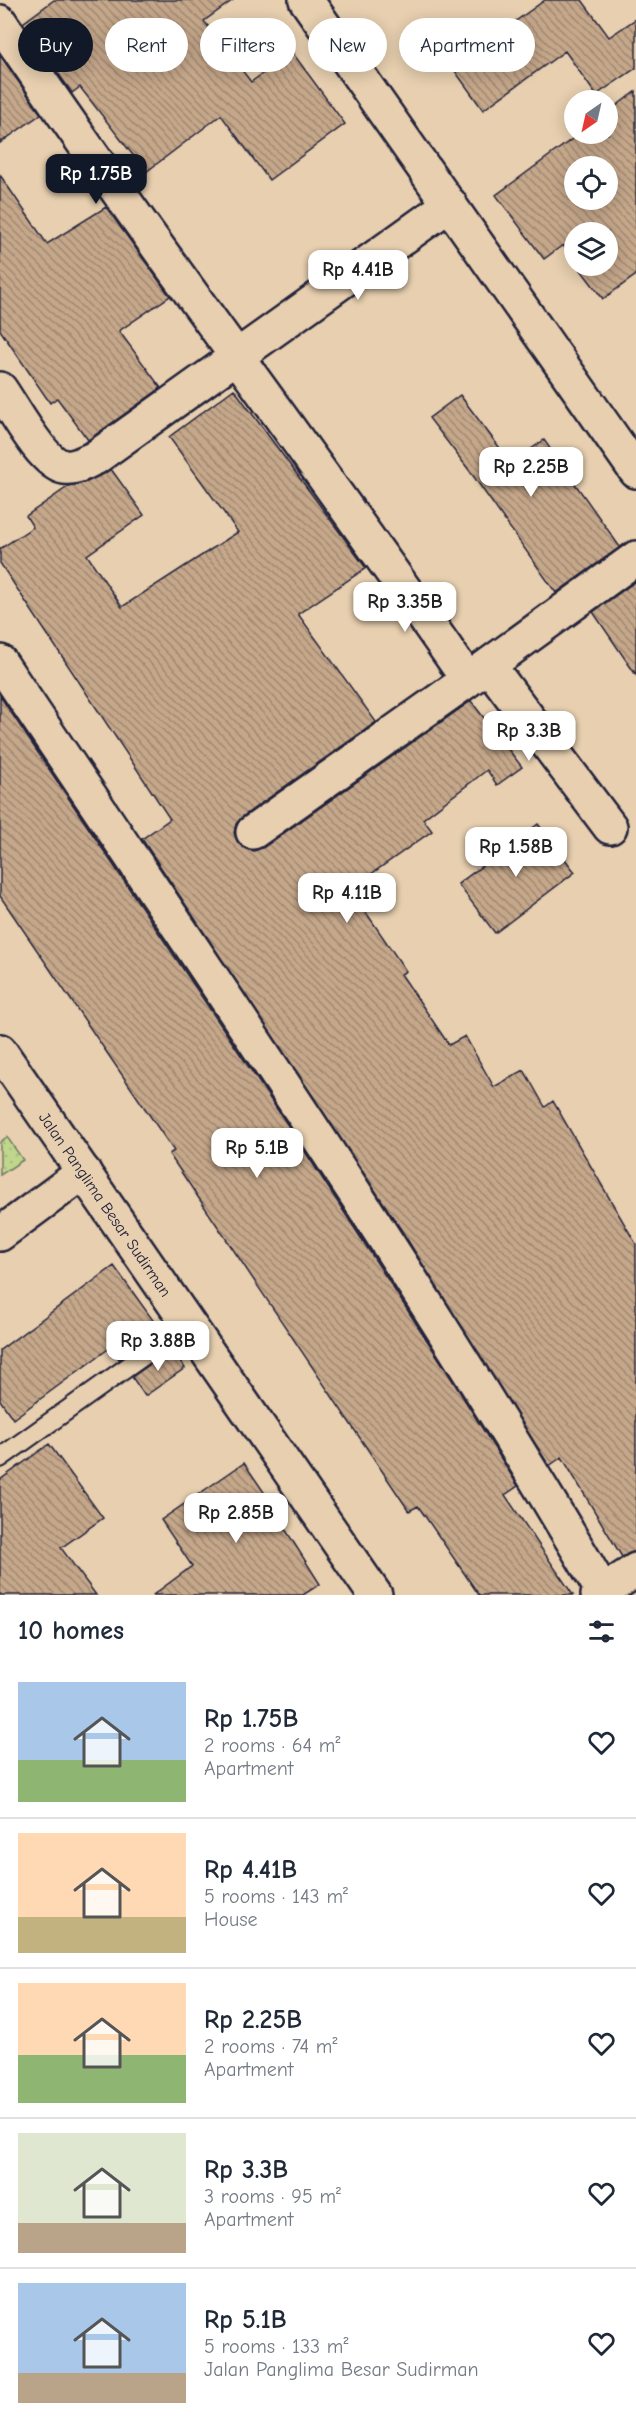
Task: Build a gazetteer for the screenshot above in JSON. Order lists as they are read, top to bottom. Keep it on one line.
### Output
{"streets":{"street":["Jalan Panglima Besar Sudirman"]},"north":"bottom left","page":{"chip":["Buy","Rent","Filters","New","Apartment"],"price":["Rp 1.75B","Rp 4.41B","Rp 2.25B","Rp 3.35B","Rp 3.3B","Rp 1.58B","Rp 4.11B","Rp 5.1B","Rp 3.88B","Rp 2.85B"],"heading":"10 homes","list":[{"name":"Rp 1.75B","note":"2 rooms · 64 m² · Apartment"},{"name":"Rp 4.41B","note":"5 rooms · 143 m² · House"},{"name":"Rp 2.25B","note":"2 rooms · 74 m² · Apartment"},{"name":"Rp 3.3B","note":"3 rooms · 95 m² · Apartment"},{"name":"Rp 5.1B","note":"5 rooms · 133 m² · Jalan Panglima Besar Sudirman"}]}}
